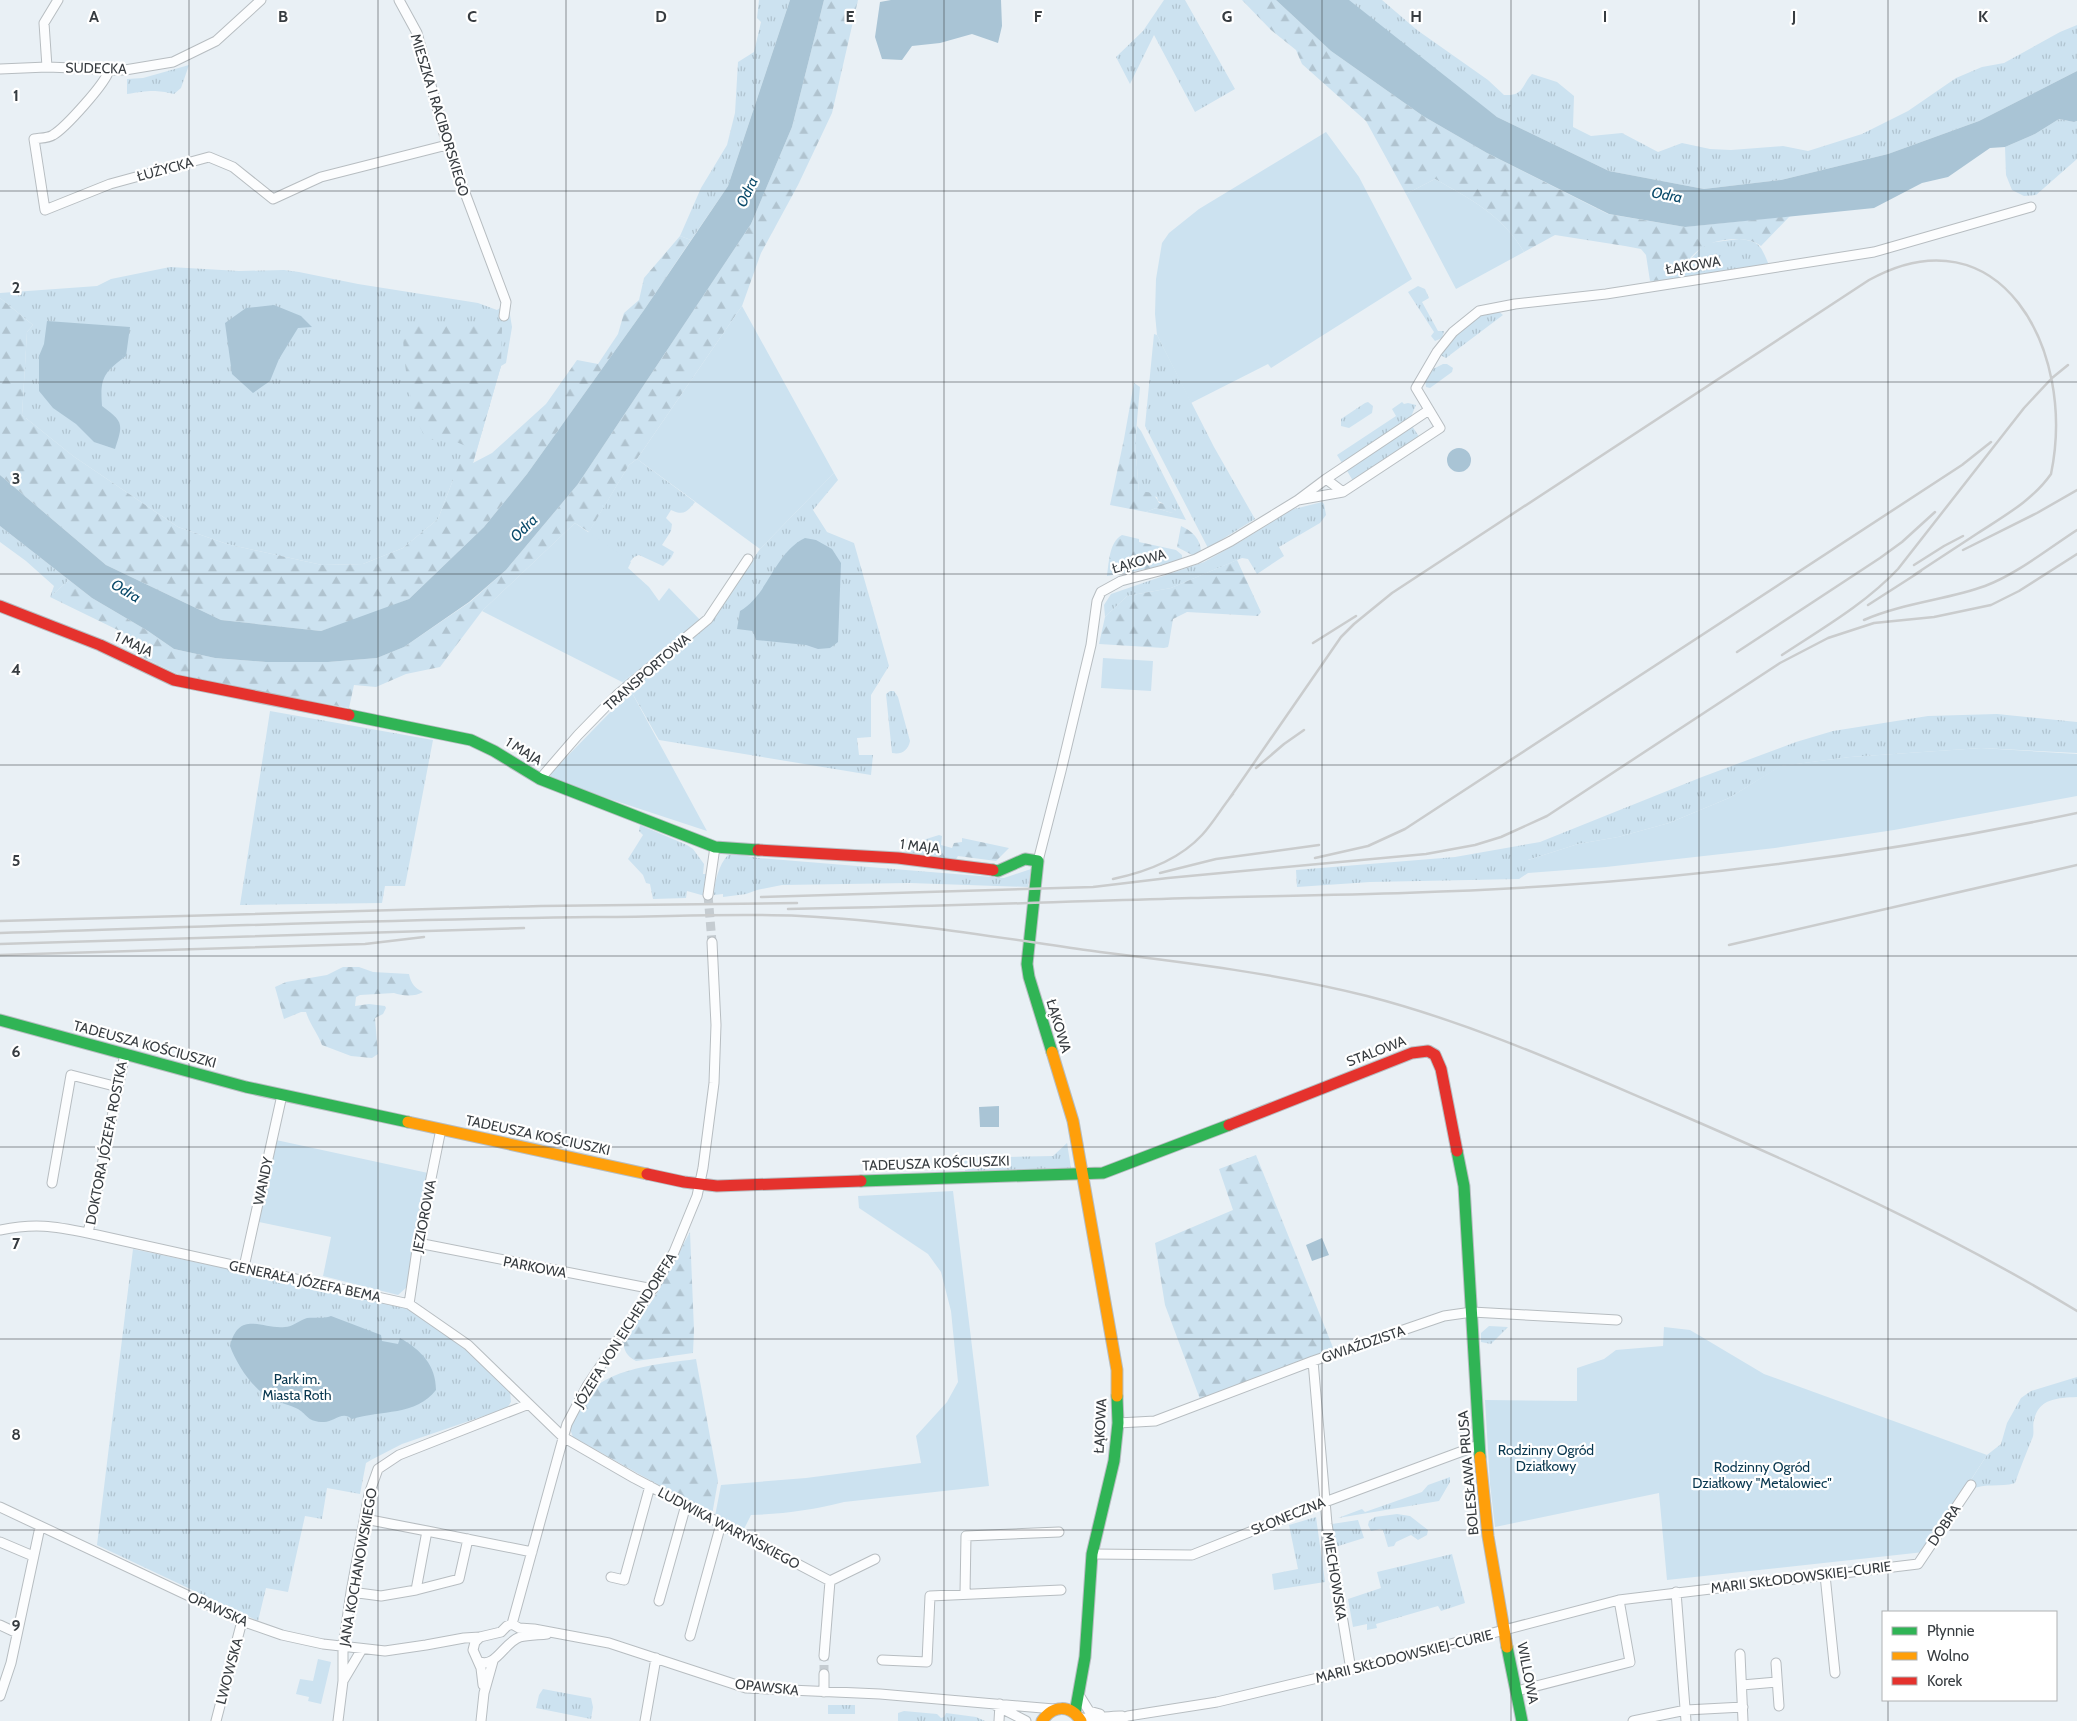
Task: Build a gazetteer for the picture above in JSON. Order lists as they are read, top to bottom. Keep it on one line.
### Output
{"streets":{"street":["SUDECKA","MIESZKA I RACIBORSKIEGO","ŁUŻYCKA","ŁĄKOWA","1 MAJA","TRANSPORTOWA","TADEUSZA KOŚCIUSZKI","STALOWA","DOKTORA JÓZEFA ROSTKA","WANDY","JEZIOROWA","PARKOWA","GENERAŁA JÓZEFA BEMA","JÓZEFA VON EICHENDORFFA","GWIAŹDZISTA","BOLESŁAWA PRUSA","SŁONECZNA","DOBRA","LUDWIKA WARYŃSKIEGO","JANA KOCHANOWSKIEGO","MIECHOWSKA","MARII SKŁODOWSKIEJ-CURIE","OPAWSKA","LWOWSKA","WILLOWA"]},"crossings":[["SUDECKA","ŁUŻYCKA"],["MIESZKA I RACIBORSKIEGO","ŁUŻYCKA"],["ŁĄKOWA","1 MAJA"],["ŁĄKOWA","TADEUSZA KOŚCIUSZKI"],["ŁĄKOWA","STALOWA"],["ŁĄKOWA","GWIAŹDZISTA"],["ŁĄKOWA","SŁONECZNA"],["ŁĄKOWA","MARII SKŁODOWSKIEJ-CURIE"],["1 MAJA","TRANSPORTOWA"],["TADEUSZA KOŚCIUSZKI","STALOWA"],["TADEUSZA KOŚCIUSZKI","DOKTORA JÓZEFA ROSTKA"],["TADEUSZA KOŚCIUSZKI","WANDY"],["TADEUSZA KOŚCIUSZKI","JEZIOROWA"],["TADEUSZA KOŚCIUSZKI","JÓZEFA VON EICHENDORFFA"],["STALOWA","GWIAŹDZISTA"],["STALOWA","BOLESŁAWA PRUSA"],["DOKTORA JÓZEFA ROSTKA","GENERAŁA JÓZEFA BEMA"],["WANDY","GENERAŁA JÓZEFA BEMA"],["JEZIOROWA","PARKOWA"],["JEZIOROWA","GENERAŁA JÓZEFA BEMA"],["PARKOWA","JÓZEFA VON EICHENDORFFA"],["GENERAŁA JÓZEFA BEMA","JÓZEFA VON EICHENDORFFA"],["GENERAŁA JÓZEFA BEMA","LUDWIKA WARYŃSKIEGO"],["GENERAŁA JÓZEFA BEMA","JANA KOCHANOWSKIEGO"],["JÓZEFA VON EICHENDORFFA","LUDWIKA WARYŃSKIEGO"],["JÓZEFA VON EICHENDORFFA","OPAWSKA"],["GWIAŹDZISTA","BOLESŁAWA PRUSA"],["GWIAŹDZISTA","MIECHOWSKA"],["BOLESŁAWA PRUSA","SŁONECZNA"],["BOLESŁAWA PRUSA","MARII SKŁODOWSKIEJ-CURIE"],["BOLESŁAWA PRUSA","WILLOWA"],["SŁONECZNA","MIECHOWSKA"],["DOBRA","MARII SKŁODOWSKIEJ-CURIE"],["JANA KOCHANOWSKIEGO","OPAWSKA"],["MIECHOWSKA","MARII SKŁODOWSKIEJ-CURIE"],["MARII SKŁODOWSKIEJ-CURIE","WILLOWA"],["OPAWSKA","LWOWSKA"]],"water":["Odra"],"parks":["Park im. Miasta Roth","Rodzinny Ogród Działkowy","Rodzinny Ogród Działkowy \"Metalowiec\""],"legend":["Płynnie","Wolno","Korek"],"grid":{"columns":["A","B","C","D","E","F","G","H","I","J","K"],"rows":["1","2","3","4","5","6","7","8","9"]}}
